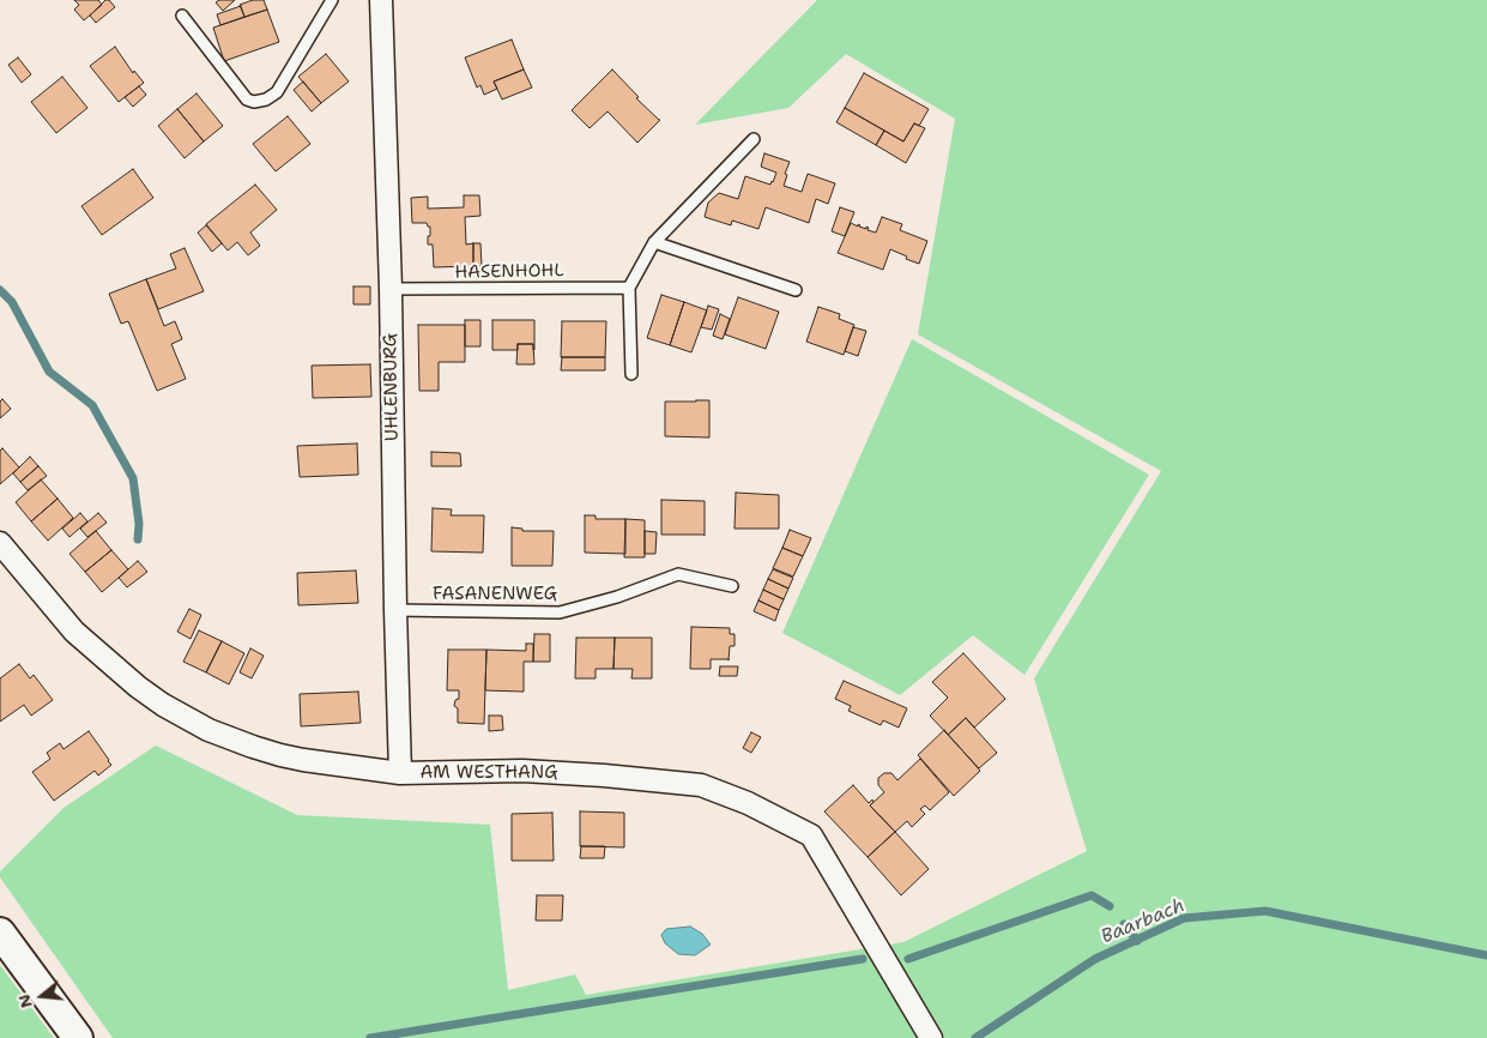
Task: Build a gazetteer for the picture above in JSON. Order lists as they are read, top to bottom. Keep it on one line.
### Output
{"streets":{"street":["UHLENBURG","AM WESTHANG"],"lane":["HASENHOHL","FASANENWEG"]},"crossings":[["HASENHOHL","UHLENBURG"],["UHLENBURG","FASANENWEG"],["UHLENBURG","AM WESTHANG"]],"water":["Baarbach"],"north":"left"}
